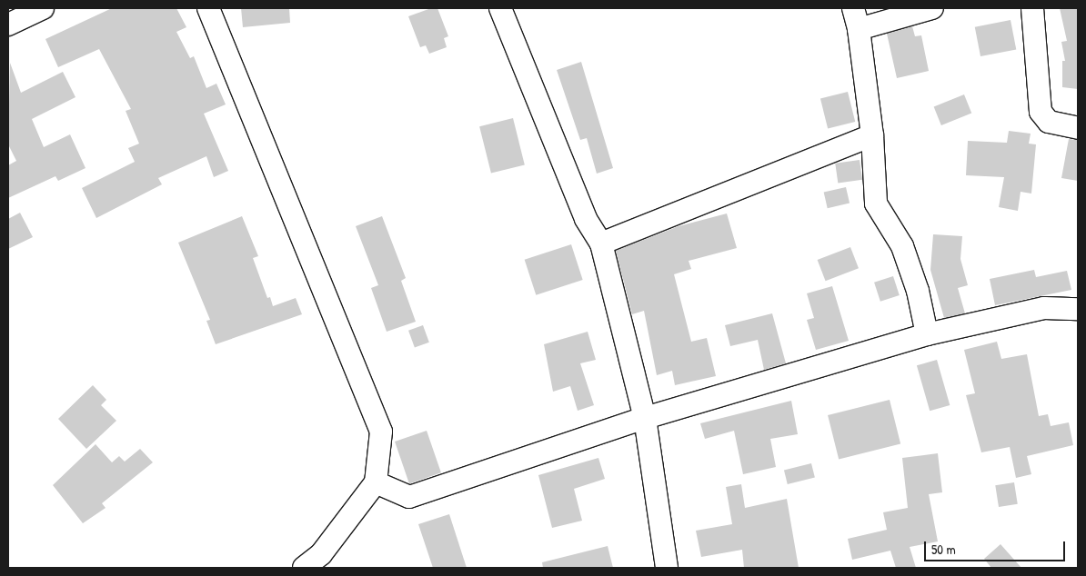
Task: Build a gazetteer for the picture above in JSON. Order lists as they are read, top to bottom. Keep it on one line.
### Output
{"scale_bar":"50 m"}
